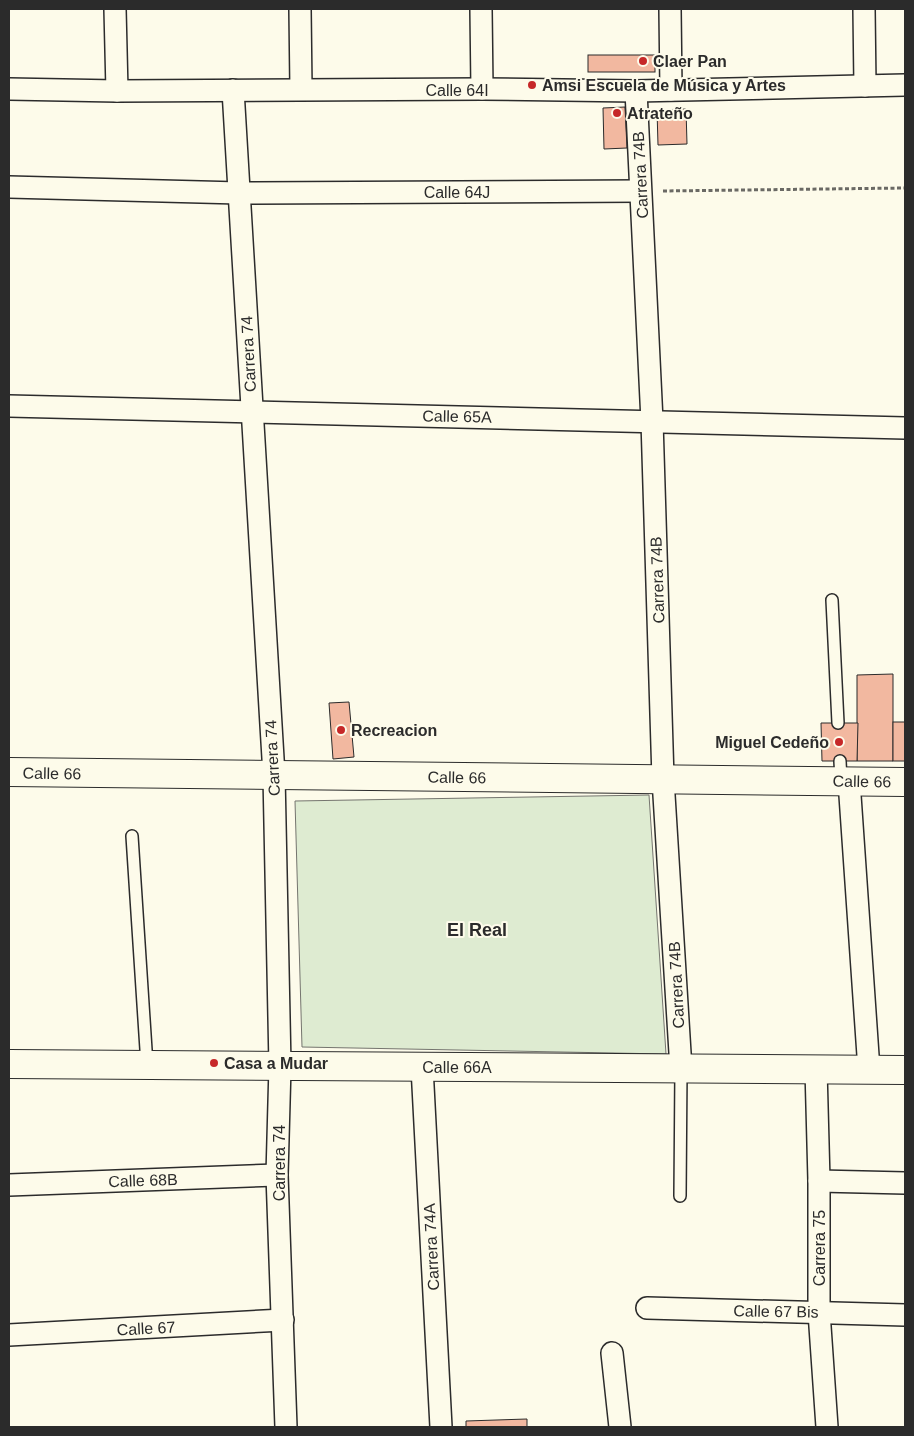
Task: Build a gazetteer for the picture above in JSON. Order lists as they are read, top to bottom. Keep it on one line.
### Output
{"streets":{"street":["Calle 64I","Carrera 74B","Calle 64J","Carrera 74","Calle 65A","Calle 66","Calle 66A","Calle 68B","Carrera 74A","Carrera 75","Calle 67 Bis","Calle 67"]},"crossings":[["Calle 64I","Carrera 74B"],["Calle 64I","Carrera 74"],["Carrera 74B","Calle 64J"],["Carrera 74B","Calle 65A"],["Carrera 74B","Calle 66"],["Carrera 74B","Calle 66A"],["Calle 64J","Carrera 74"],["Carrera 74","Calle 65A"],["Carrera 74","Calle 66"],["Carrera 74","Calle 66A"],["Carrera 74","Calle 68B"],["Carrera 74","Calle 67"],["Calle 66A","Carrera 74A"],["Calle 66A","Carrera 75"],["Carrera 75","Calle 67 Bis"]],"districts":["El Real"],"places":["Claer Pan","Amsi Escuela de Música y Artes","Atrateño","Recreacion","Miguel Cedeño","Casa a Mudar"]}
